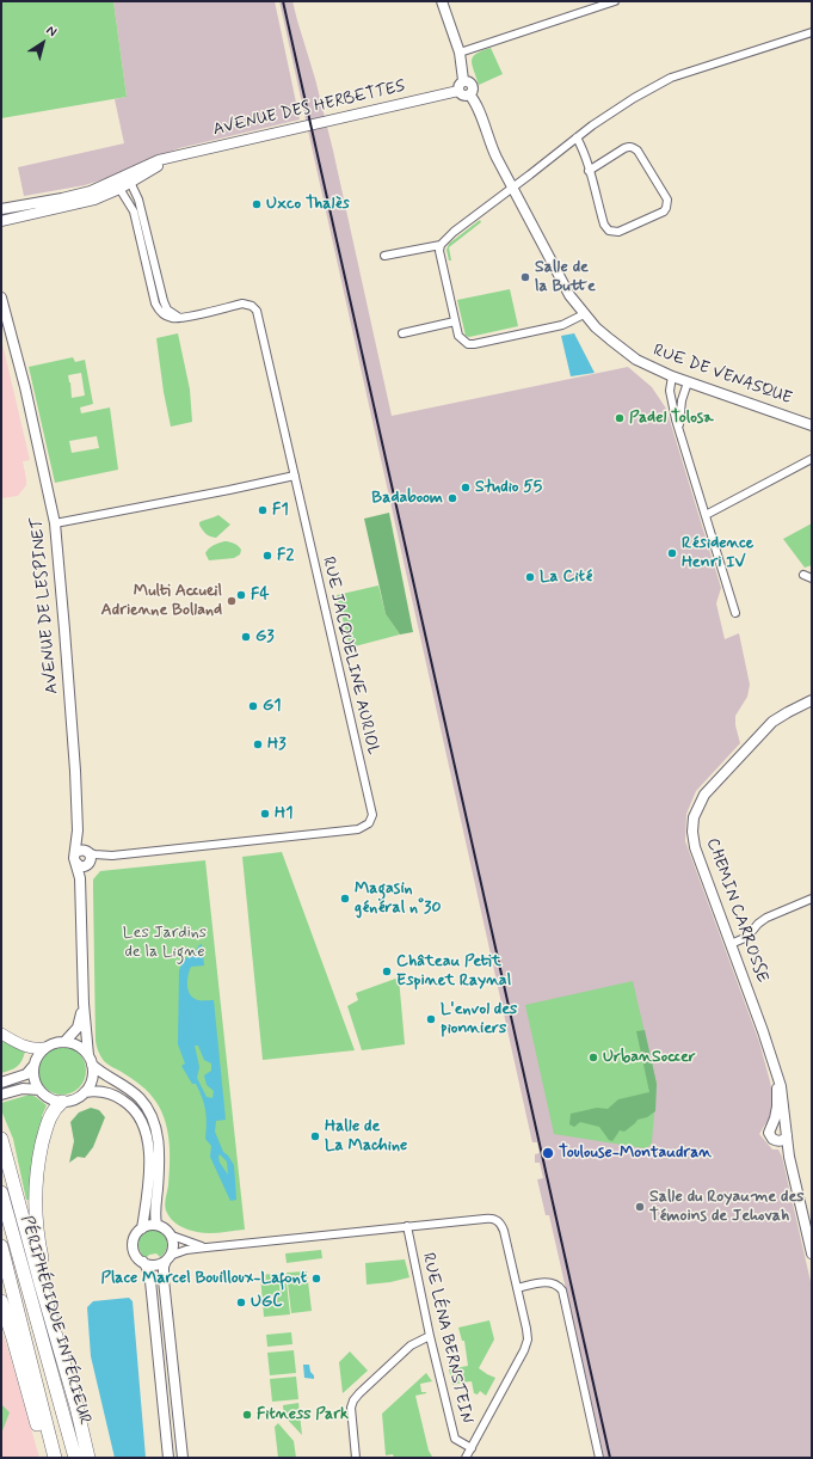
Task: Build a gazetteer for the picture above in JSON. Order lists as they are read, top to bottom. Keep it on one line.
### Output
{"streets":{"highway":["PÉRIPHÉRIQUE INTÉRIEUR"],"street":["AVENUE DES HERBETTES","RUE DE VENASQUE","AVENUE DE LESPINET","RUE JACQUELINE AURIOL","CHEMIN CARROSSE","RUE LÉNA BERNSTEIN"]},"crossings":[["AVENUE DES HERBETTES","RUE DE VENASQUE"],["AVENUE DE LESPINET","RUE JACQUELINE AURIOL"]],"parks":["Les Jardins de la Ligne"],"places":["Uxco Thalès","Salle de la Butte","Padel Tolosa","Studio 55","Badaboom","F1","Résidence Henri IV","F2","La Cité","F4","Multi Accueil Adrienne Bolland","G3","G1","H3","H1","Magasin général n°30","Château Petit Espinet Raynal","L'envol des pionniers","UrbanSoccer","Halle de La Machine","Toulouse-Montaudran","Salle du Royaume des Témoins de Jehovah","Place Marcel Bouilloux-Lafont","UGC","Fitness Park"],"north":"top right"}
